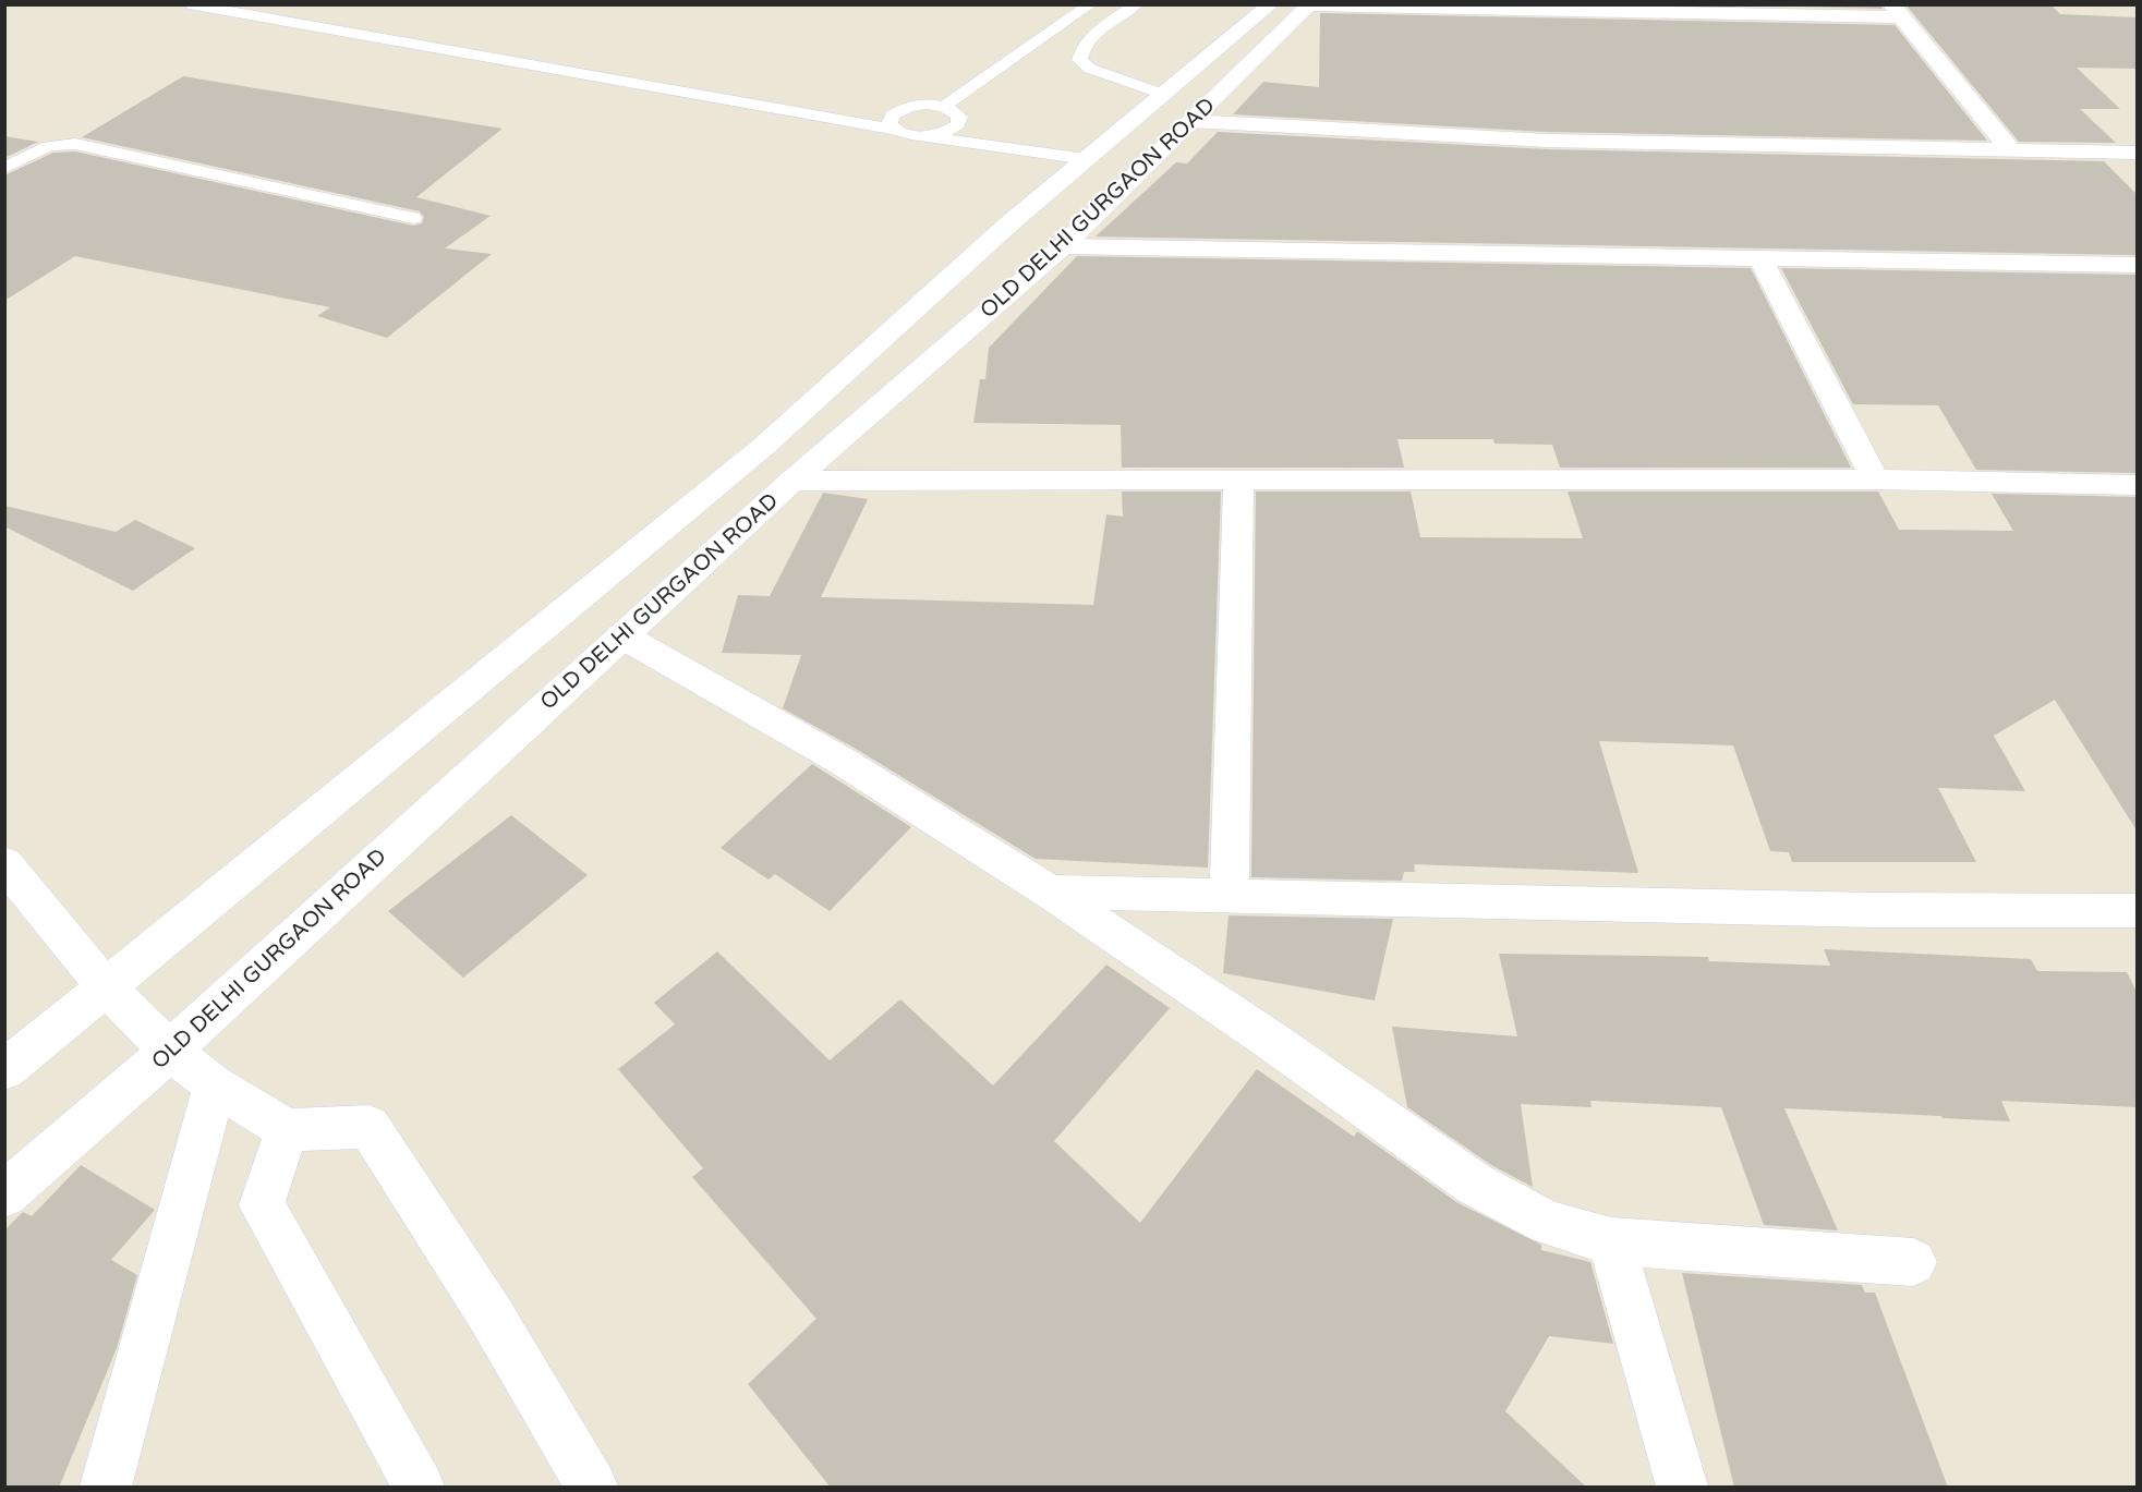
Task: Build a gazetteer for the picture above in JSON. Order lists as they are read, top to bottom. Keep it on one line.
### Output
{"streets":{"street":["OLD DELHI GURGAON ROAD"]}}
